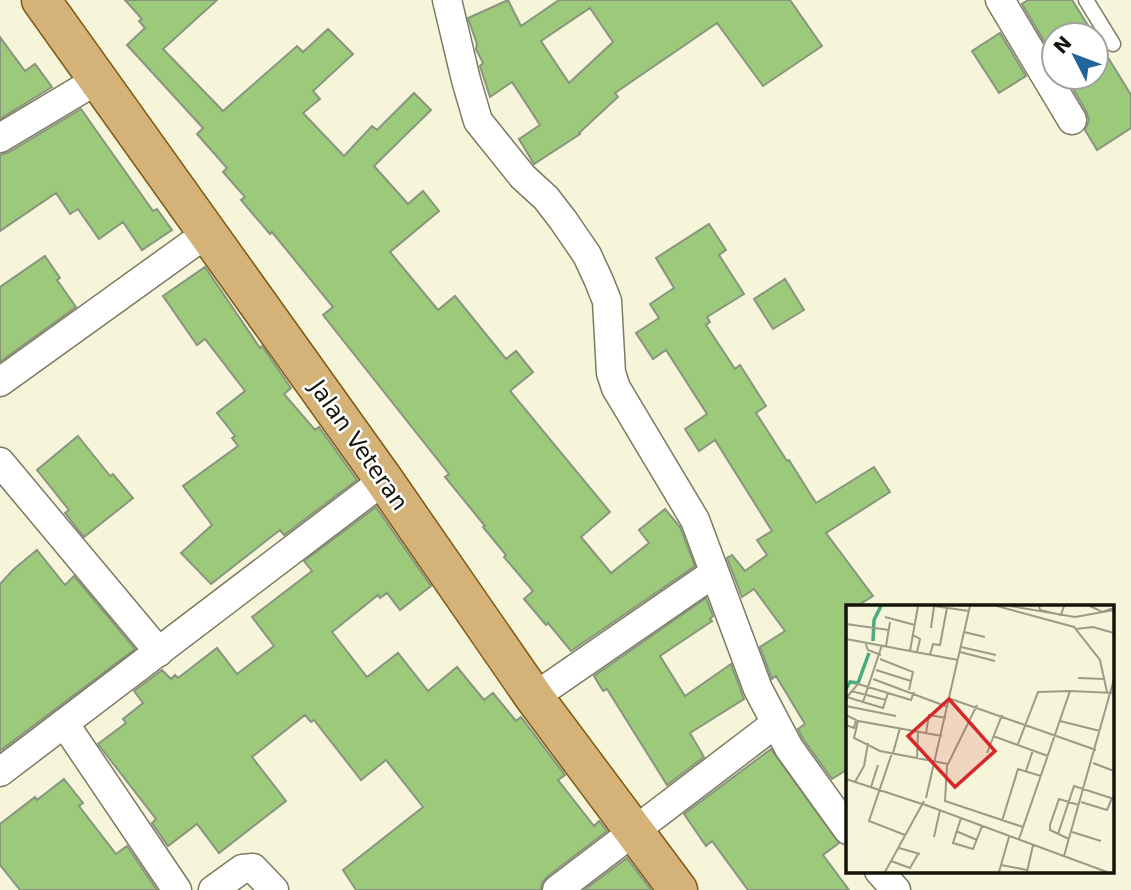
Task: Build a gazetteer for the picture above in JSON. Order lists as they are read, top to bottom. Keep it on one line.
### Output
{"streets":{"main road":["Jalan Veteran"]},"north":"top left"}
